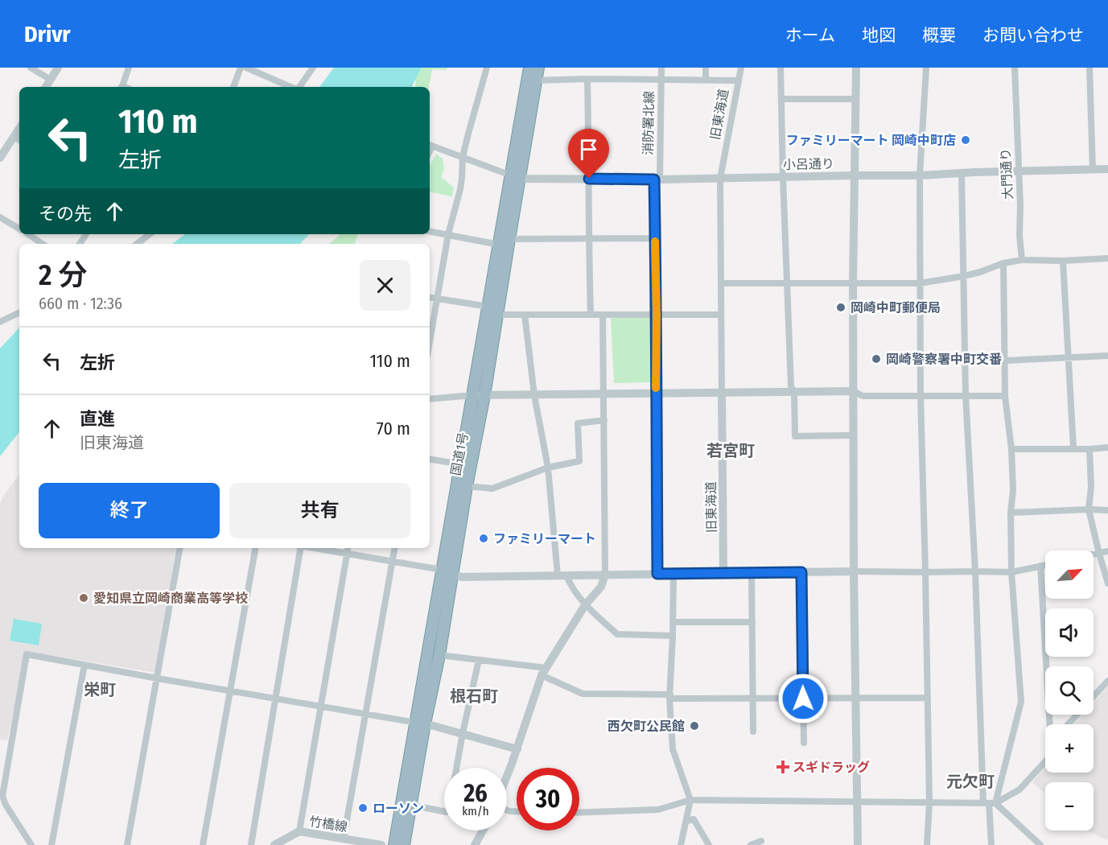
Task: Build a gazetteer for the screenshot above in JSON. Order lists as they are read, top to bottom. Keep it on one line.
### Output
{"streets":{"highway":["国道1号"],"street":["旧東海道","消防署北線","小呂通り","大門通り","竹橋線"]},"crossings":[["旧東海道","小呂通り"],["消防署北線","小呂通り"],["小呂通り","大門通り"],["小呂通り","国道1号"]],"districts":["若宮町","栄町","根石町","元欠町"],"places":{"other":["ファミリーマート 岡崎中町店","岡崎中町郵便局","岡崎警察署中町交番","ファミリーマート","愛知県立岡崎商業高等学校","西欠町公民館","ローソン"],"health":["スギドラッグ"]},"north":"top right","page":{"header":"Drivr","nav":["ホーム","地図","概要","お問い合わせ"],"turn":["110 m","左折"],"then":"その先","heading":["2 分","660 m · 12:36"],"list":[{"name":"左折","value":"110 m"},{"name":"直進","note":"旧東海道","value":"70 m"}],"buttons":["終了","共有"],"map_buttons":["+","−"],"speed":"26 km/h","limit":"30"}}
